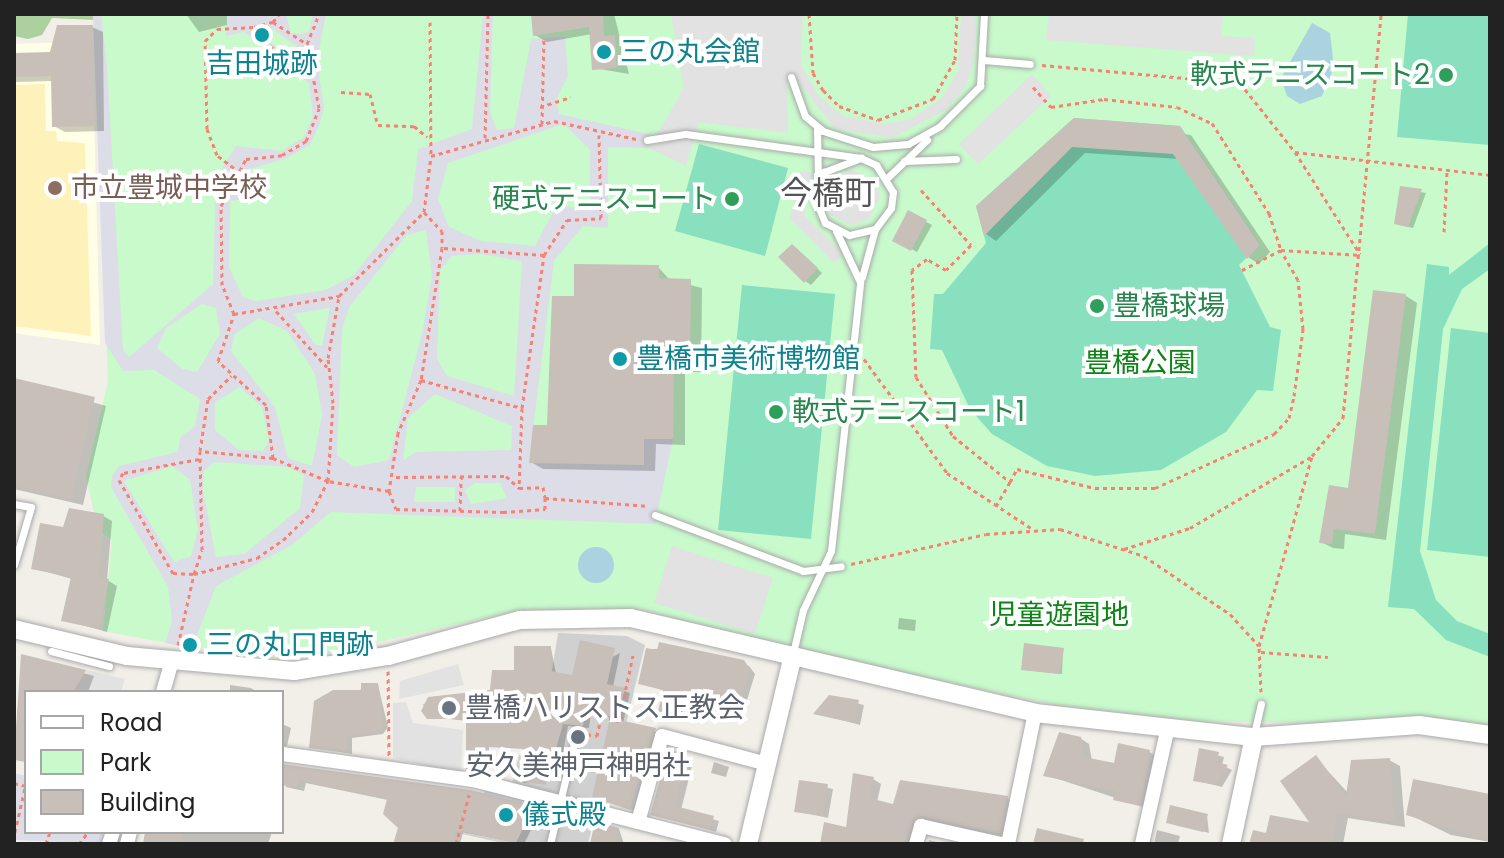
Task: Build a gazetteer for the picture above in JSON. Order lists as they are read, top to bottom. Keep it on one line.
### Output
{"districts":["今橋町"],"parks":["豊橋公園","児童遊園地"],"places":["吉田城跡","三の丸会館","軟式テニスコート2","市立豊城中学校","硬式テニスコート","豊橋球場","豊橋市美術博物館","軟式テニスコート1","三の丸口門跡","豊橋ハリストス正教会","安久美神戸神明社","儀式殿"],"legend":["Road","Park","Building"]}
